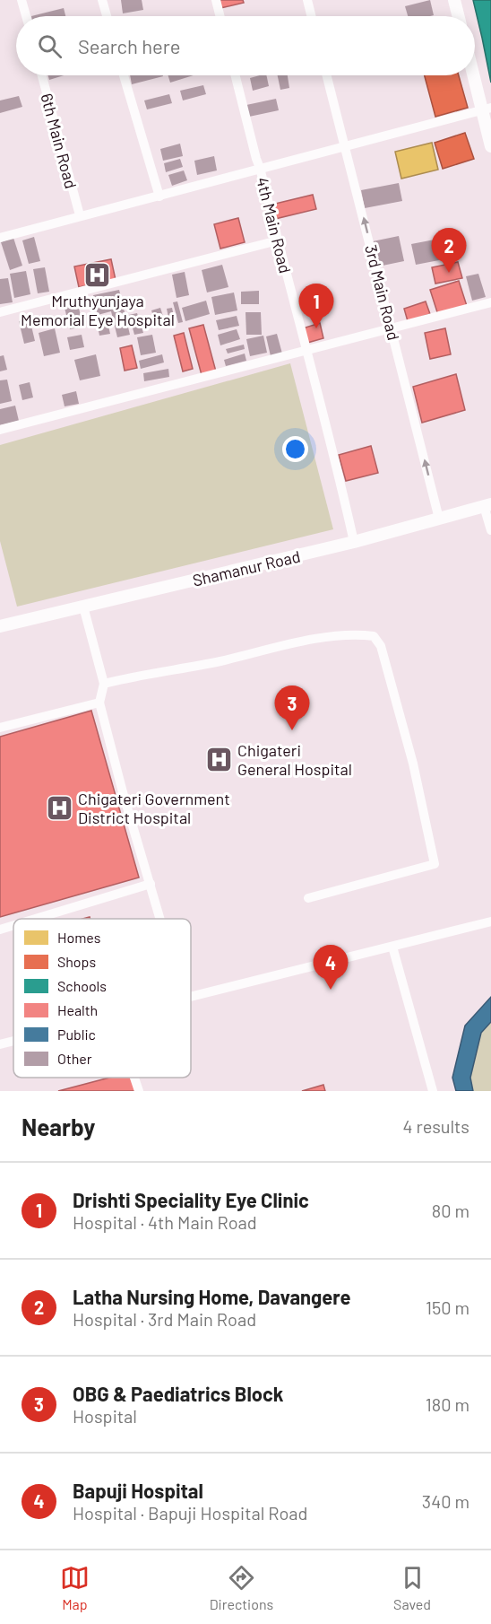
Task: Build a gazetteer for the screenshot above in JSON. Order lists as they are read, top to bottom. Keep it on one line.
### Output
{"streets":{"main road":["Shamanur Road"],"street":["6th Main Road","4th Main Road","3rd Main Road"]},"crossings":[["4th Main Road","Shamanur Road"],["3rd Main Road","Shamanur Road"]],"one_way":["3rd Main Road"],"places":{"hospital":["Mruthyunjaya Memorial Eye Hospital","Chigateri General Hospital","Chigateri Government District Hospital"]},"legend":["Homes","Shops","Schools","Health","Public","Other"],"page":{"search":"Search here","pins":["2","1","3","4"],"heading":["Nearby","4 results"],"list":[{"mark":"1","name":"Drishti Speciality Eye Clinic","note":"Hospital · 4th Main Road","value":"80 m"},{"mark":"2","name":"Latha Nursing Home, Davangere","note":"Hospital · 3rd Main Road","value":"150 m"},{"mark":"3","name":"OBG & Paediatrics Block","note":"Hospital","value":"180 m"},{"mark":"4","name":"Bapuji Hospital","note":"Hospital · Bapuji Hospital Road","value":"340 m"}],"nav":["Map","Directions","Saved"]}}
